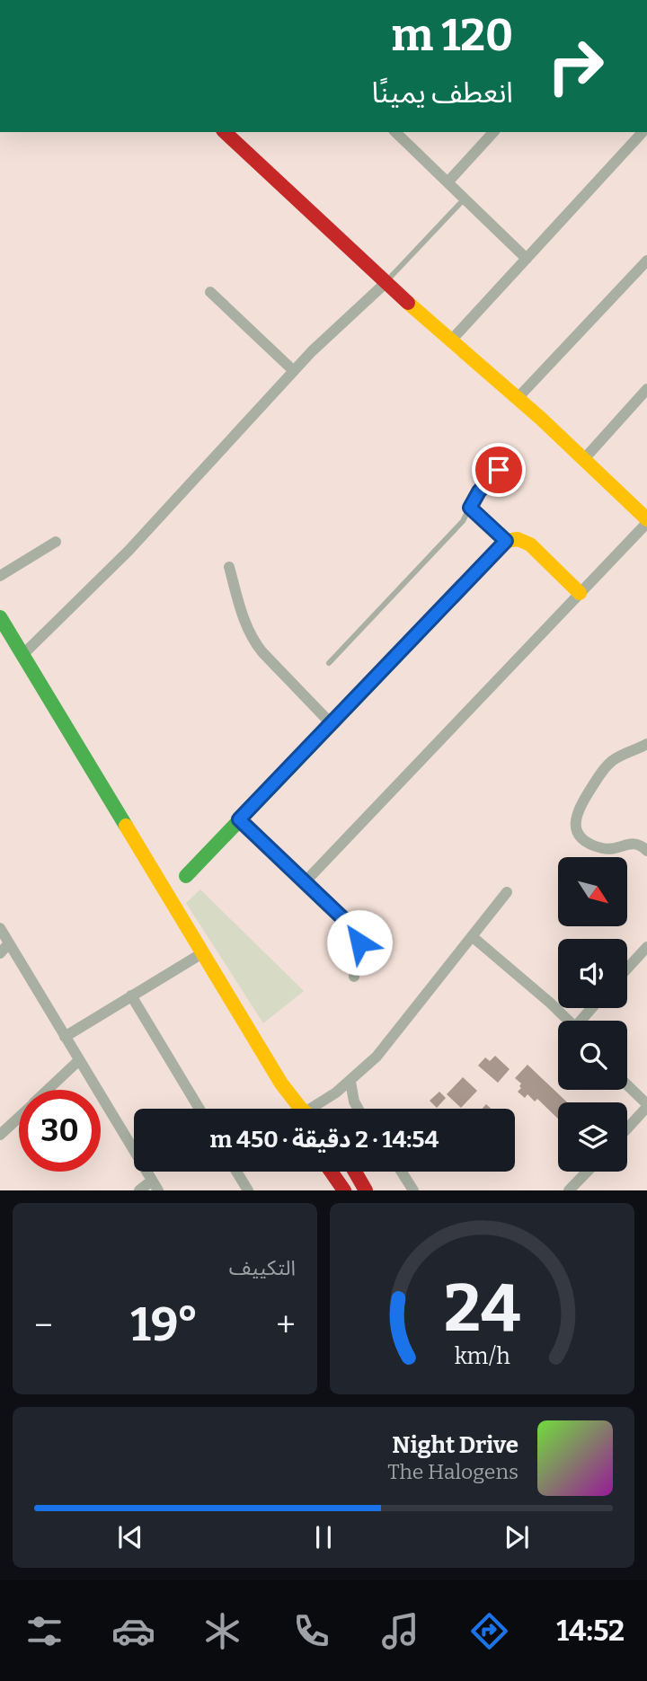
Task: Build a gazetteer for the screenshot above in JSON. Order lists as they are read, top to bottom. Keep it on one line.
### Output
{"north":"bottom right","page":{"turn":["120 m","انعطف يمينًا"],"limit":"30","trip":"14:54 · 2 دقيقة · 450 m","tile":"التكييف","heat":["−","19°","+"],"song":["Night Drive","The Halogens"],"tabs":"14:52","gauge":["24","km/h"]}}
